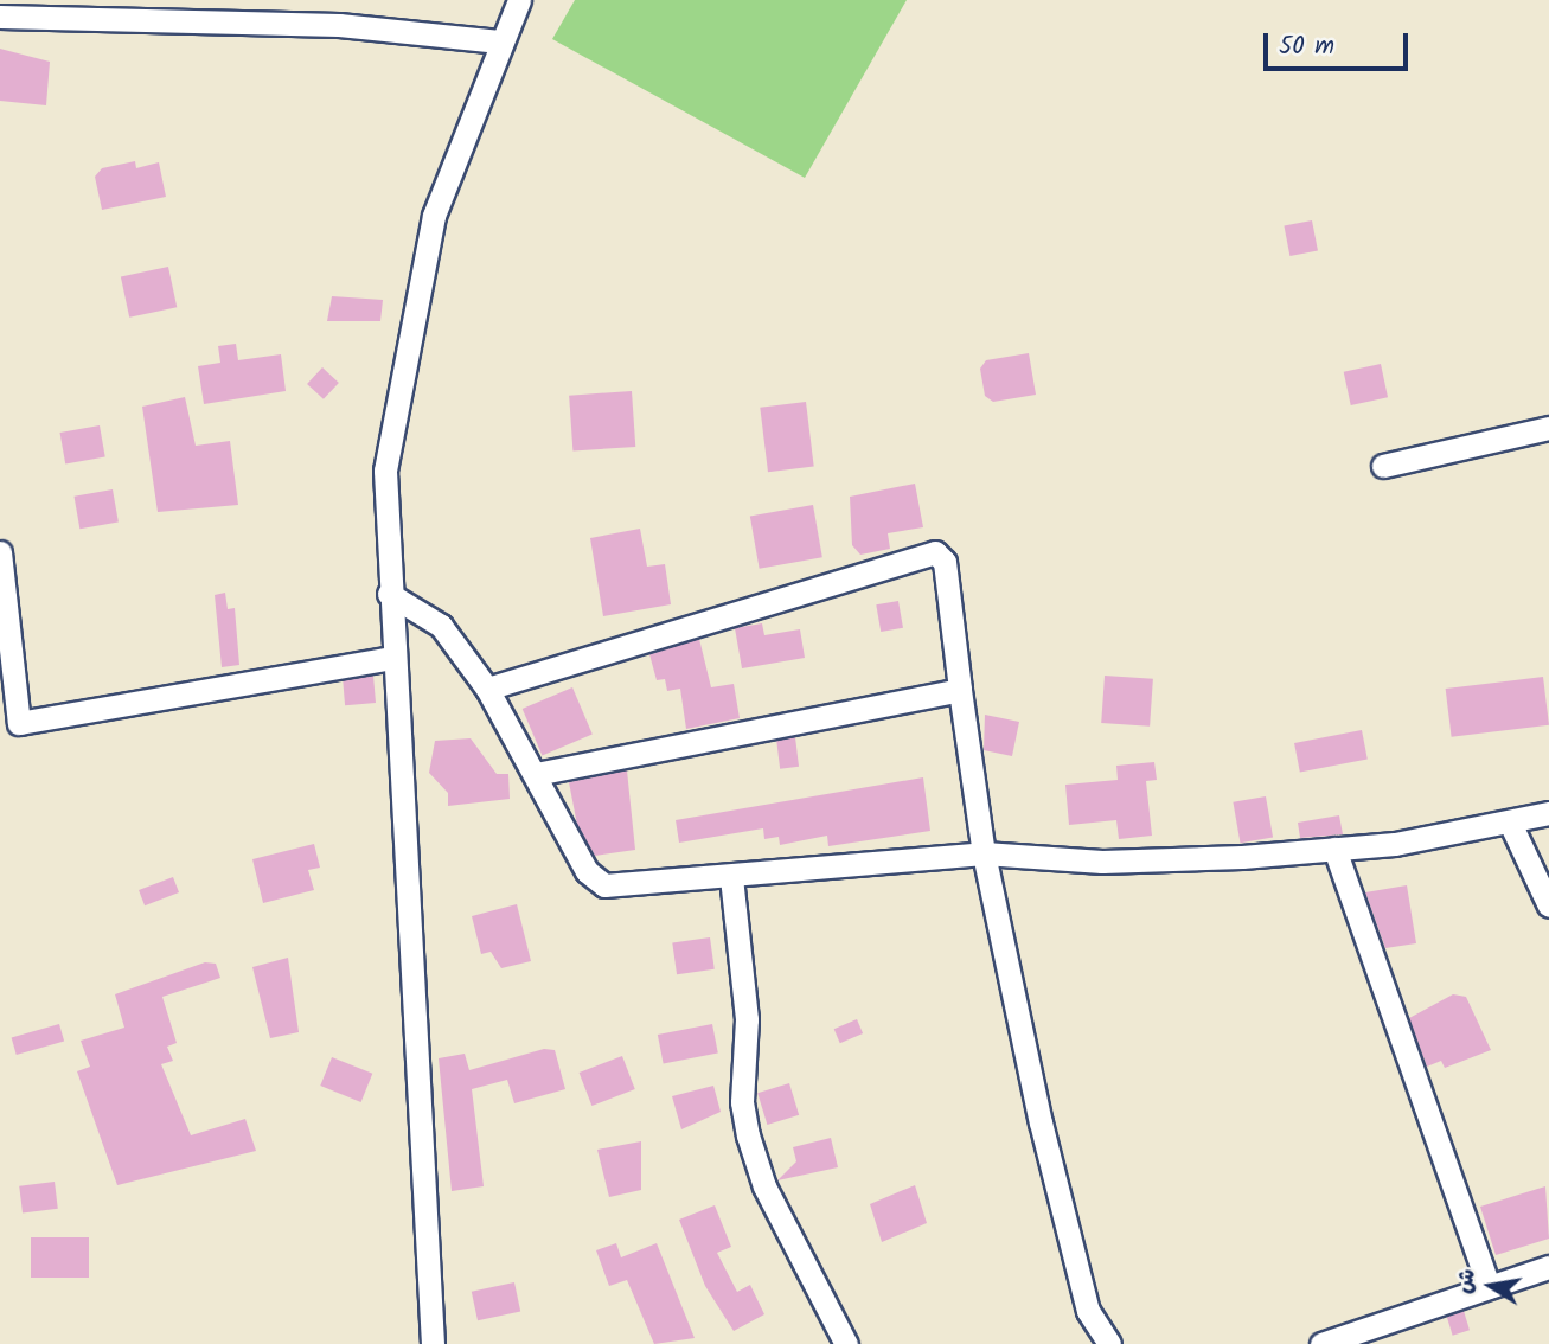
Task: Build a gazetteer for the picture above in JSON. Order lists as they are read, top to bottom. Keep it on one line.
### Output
{"scale_bar":"50 m","north":"left"}
